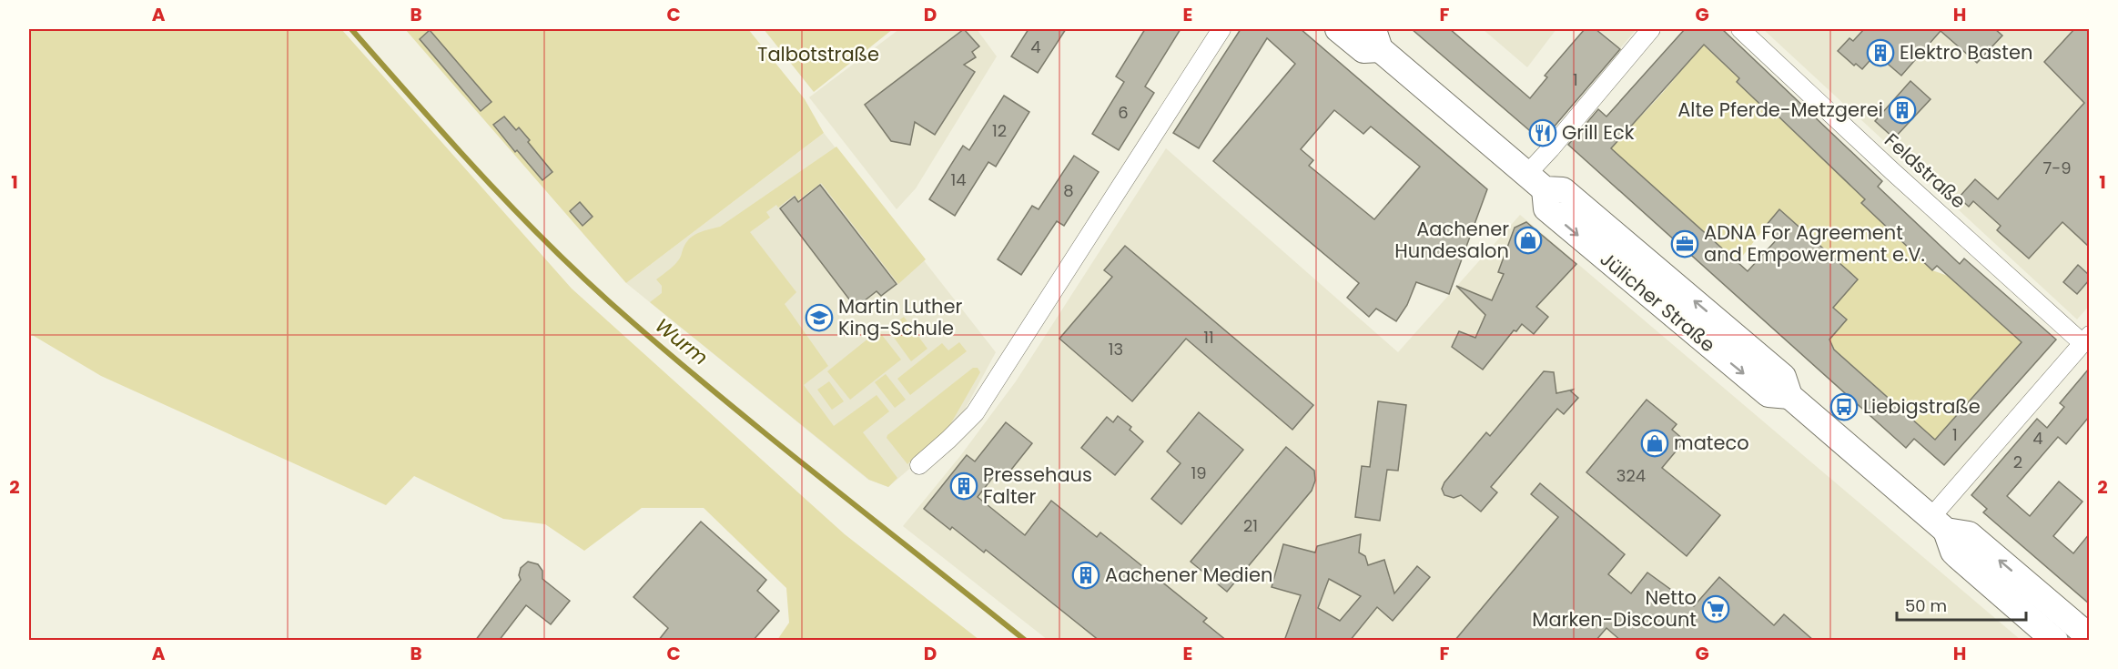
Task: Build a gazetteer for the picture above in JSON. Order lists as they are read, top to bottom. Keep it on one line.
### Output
{"streets":{"main road":["Jülicher Straße"],"street":["Feldstraße"]},"water":["Wurm"],"parks":["Talbotstraße"],"places":{"building":["Elektro Basten","Alte Pferde-Metzgerei","Pressehaus Falter","Aachener Medien"],"restaurant":["Grill Eck"],"shop":["Aachener Hundesalon","mateco"],"office":["ADNA For Agreement and Empowerment e.V."],"school or university":["Martin Luther King-Schule"],"bus stop":["Liebigstraße"],"supermarket":["Netto Marken-Discount"]},"house_numbers":["4","1","6","12","7-9","14","8","11","13","1","4","2","19","324","21"],"scale_bar":"50 m","grid":{"columns":["A","B","C","D","E","F","G","H"],"rows":["1","2"]}}
